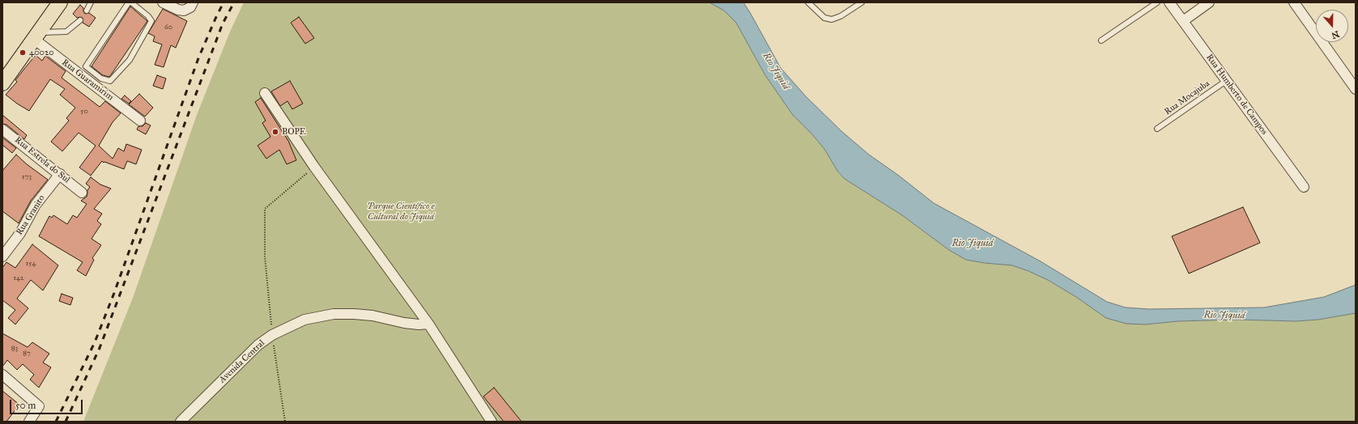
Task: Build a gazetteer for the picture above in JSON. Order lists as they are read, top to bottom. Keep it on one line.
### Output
{"streets":{"street":["Rua Guaramirim","Rua Humberto de Campos","Rua Estrela do Sul","Rua Granito","Avenida Central"],"lane":["Rua Mocajuba"]},"crossings":[["Rua Humberto de Campos","Rua Mocajuba"],["Rua Estrela do Sul","Rua Granito"]],"water":["Rio Jiquiá"],"parks":["Parque Científico e Cultural do Jiquiá"],"places":["40020","BOPE"],"house_numbers":["60","50","173","154","142","83","87"],"scale_bar":"50 m","north":"bottom"}
